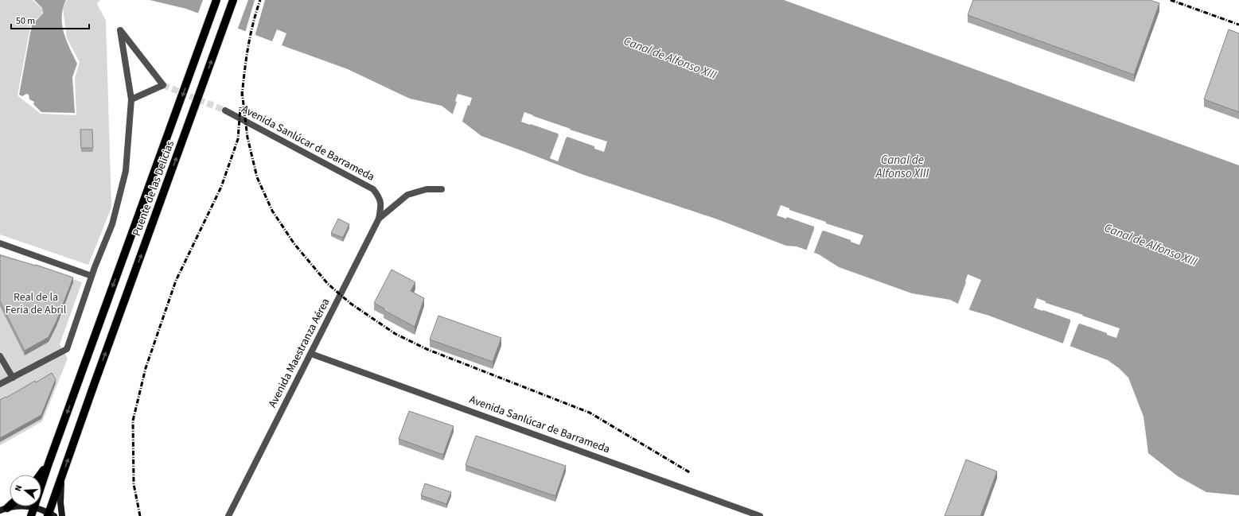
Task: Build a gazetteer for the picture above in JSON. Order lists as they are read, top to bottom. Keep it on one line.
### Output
{"streets":{"main road":["Puente de las Delicias"],"street":["Avenida Sanlúcar de Barrameda","Avenida Maestranza Aérea"]},"crossings":[["Avenida Sanlúcar de Barrameda","Avenida Maestranza Aérea"]],"water":["Canal de Alfonso XIII"],"parks":["Real de la Feria de Abril"],"scale_bar":"50 m","north":"left"}
